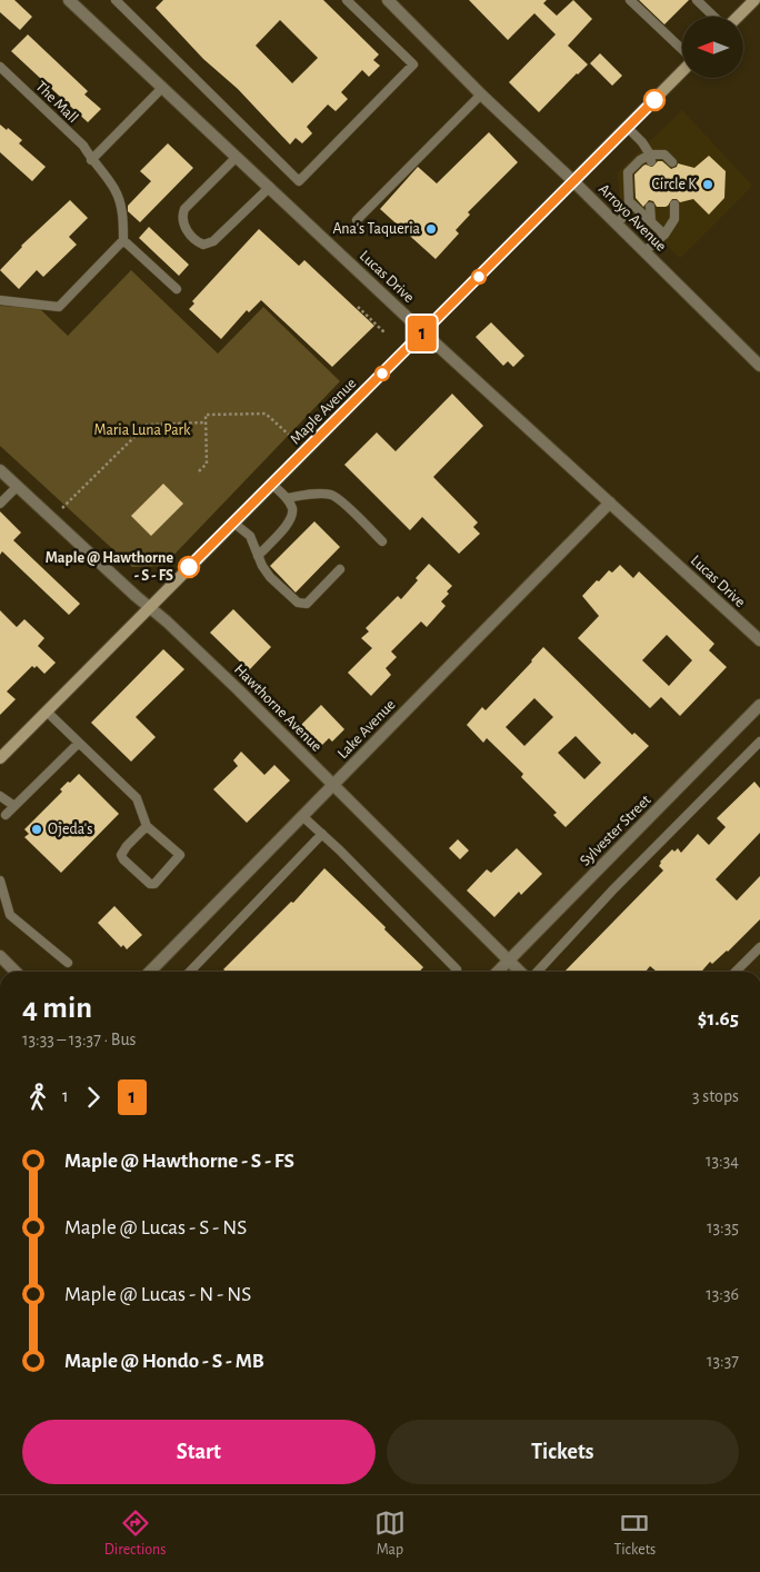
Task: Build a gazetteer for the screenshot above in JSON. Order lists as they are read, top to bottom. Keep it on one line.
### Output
{"streets":{"main road":["Maple Avenue"],"street":["Arroyo Avenue","Lucas Drive","Hawthorne Avenue","Lake Avenue","Sylvester Street"],"lane":["The Mall"]},"crossings":[["Arroyo Avenue","Maple Avenue"],["Lucas Drive","Maple Avenue"],["Lucas Drive","Lake Avenue"],["Maple Avenue","Hawthorne Avenue"],["Hawthorne Avenue","Lake Avenue"],["Hawthorne Avenue","Sylvester Street"]],"parks":["Maria Luna Park"],"places":["Circle K","Ana's Taqueria","Maple @ Hawthorne - S - FS","Ojeda's"],"lines":["bus line 1"],"north":"left","page":{"on_map":"1","heading":["4 min","13:33 – 13:37 · Bus","$1.65"],"legs":["1","1","3 stops"],"list":[{"name":"Maple @ Hawthorne - S - FS","value":"13:34"},{"name":"Maple @ Lucas - S - NS","value":"13:35"},{"name":"Maple @ Lucas - N - NS","value":"13:36"},{"name":"Maple @ Hondo - S - MB","value":"13:37"}],"buttons":["Start","Tickets"],"tabs":["Directions","Map","Tickets"]}}
